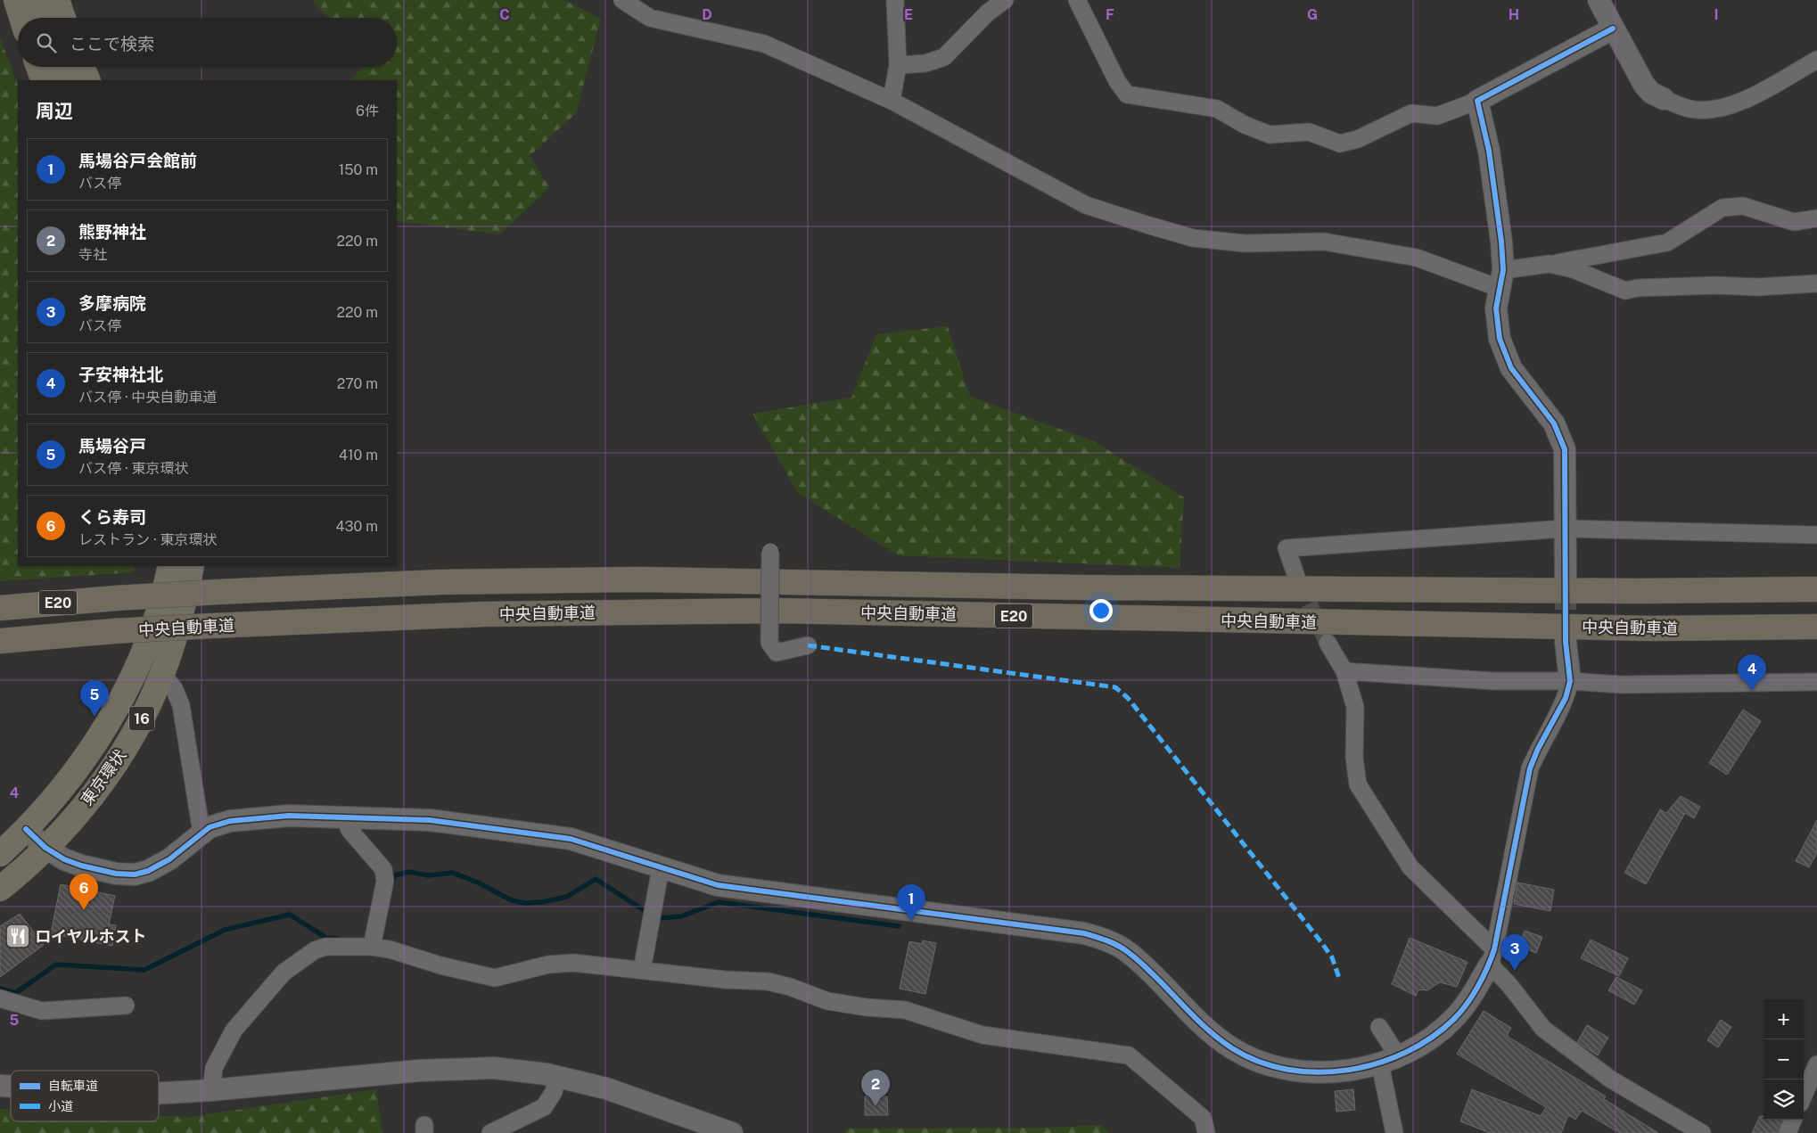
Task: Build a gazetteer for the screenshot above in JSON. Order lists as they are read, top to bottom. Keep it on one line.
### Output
{"streets":{"highway":["E20","中央自動車道","16","東京環状"]},"places":{"restaurant":["ロイヤルホスト"]},"legend":["自転車道","小道"],"page":{"search":"ここで検索","heading":["周辺","6件"],"list":[{"mark":"1","name":"馬場谷戸会館前","note":"バス停","value":"150 m"},{"mark":"2","name":"熊野神社","note":"寺社","value":"220 m"},{"mark":"3","name":"多摩病院","note":"バス停","value":"220 m"},{"mark":"4","name":"子安神社北","note":"バス停 · 中央自動車道","value":"270 m"},{"mark":"5","name":"馬場谷戸","note":"バス停 · 東京環状","value":"410 m"},{"mark":"6","name":"くら寿司","note":"レストラン · 東京環状","value":"430 m"}],"pins":["4","5","6","1","3","2"],"map_buttons":["+","−"]},"grid":{"columns":["C","D","E","F","G","H","I"],"rows":["4","5"]}}
